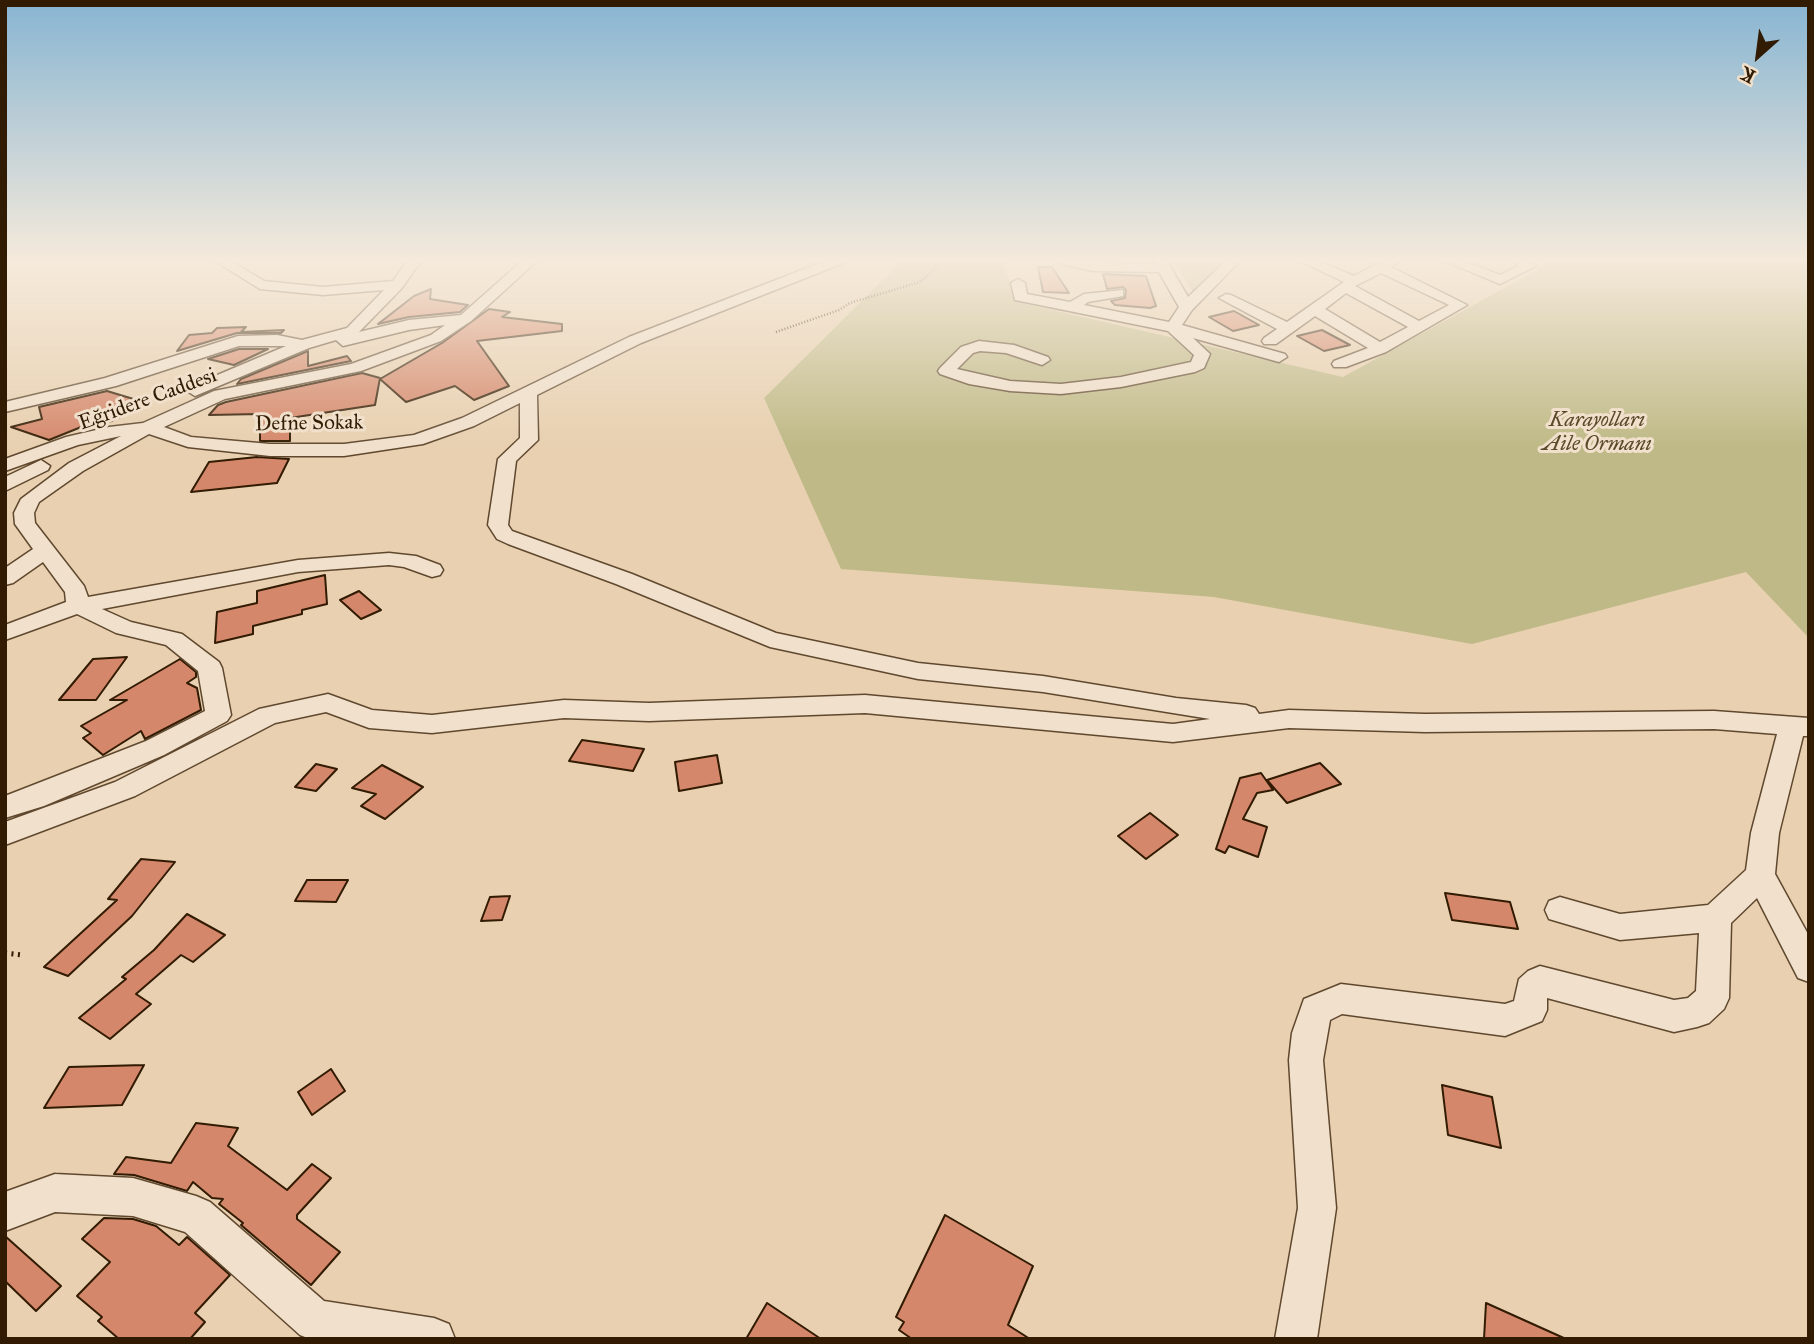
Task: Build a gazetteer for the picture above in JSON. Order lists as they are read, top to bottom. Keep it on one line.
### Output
{"streets":{"street":["Eğridere Caddesi","Defne Sokak"]},"crossings":[["Eğridere Caddesi","Defne Sokak"]],"parks":["Karayolları Aile Ormanı"],"north":"bottom left"}
